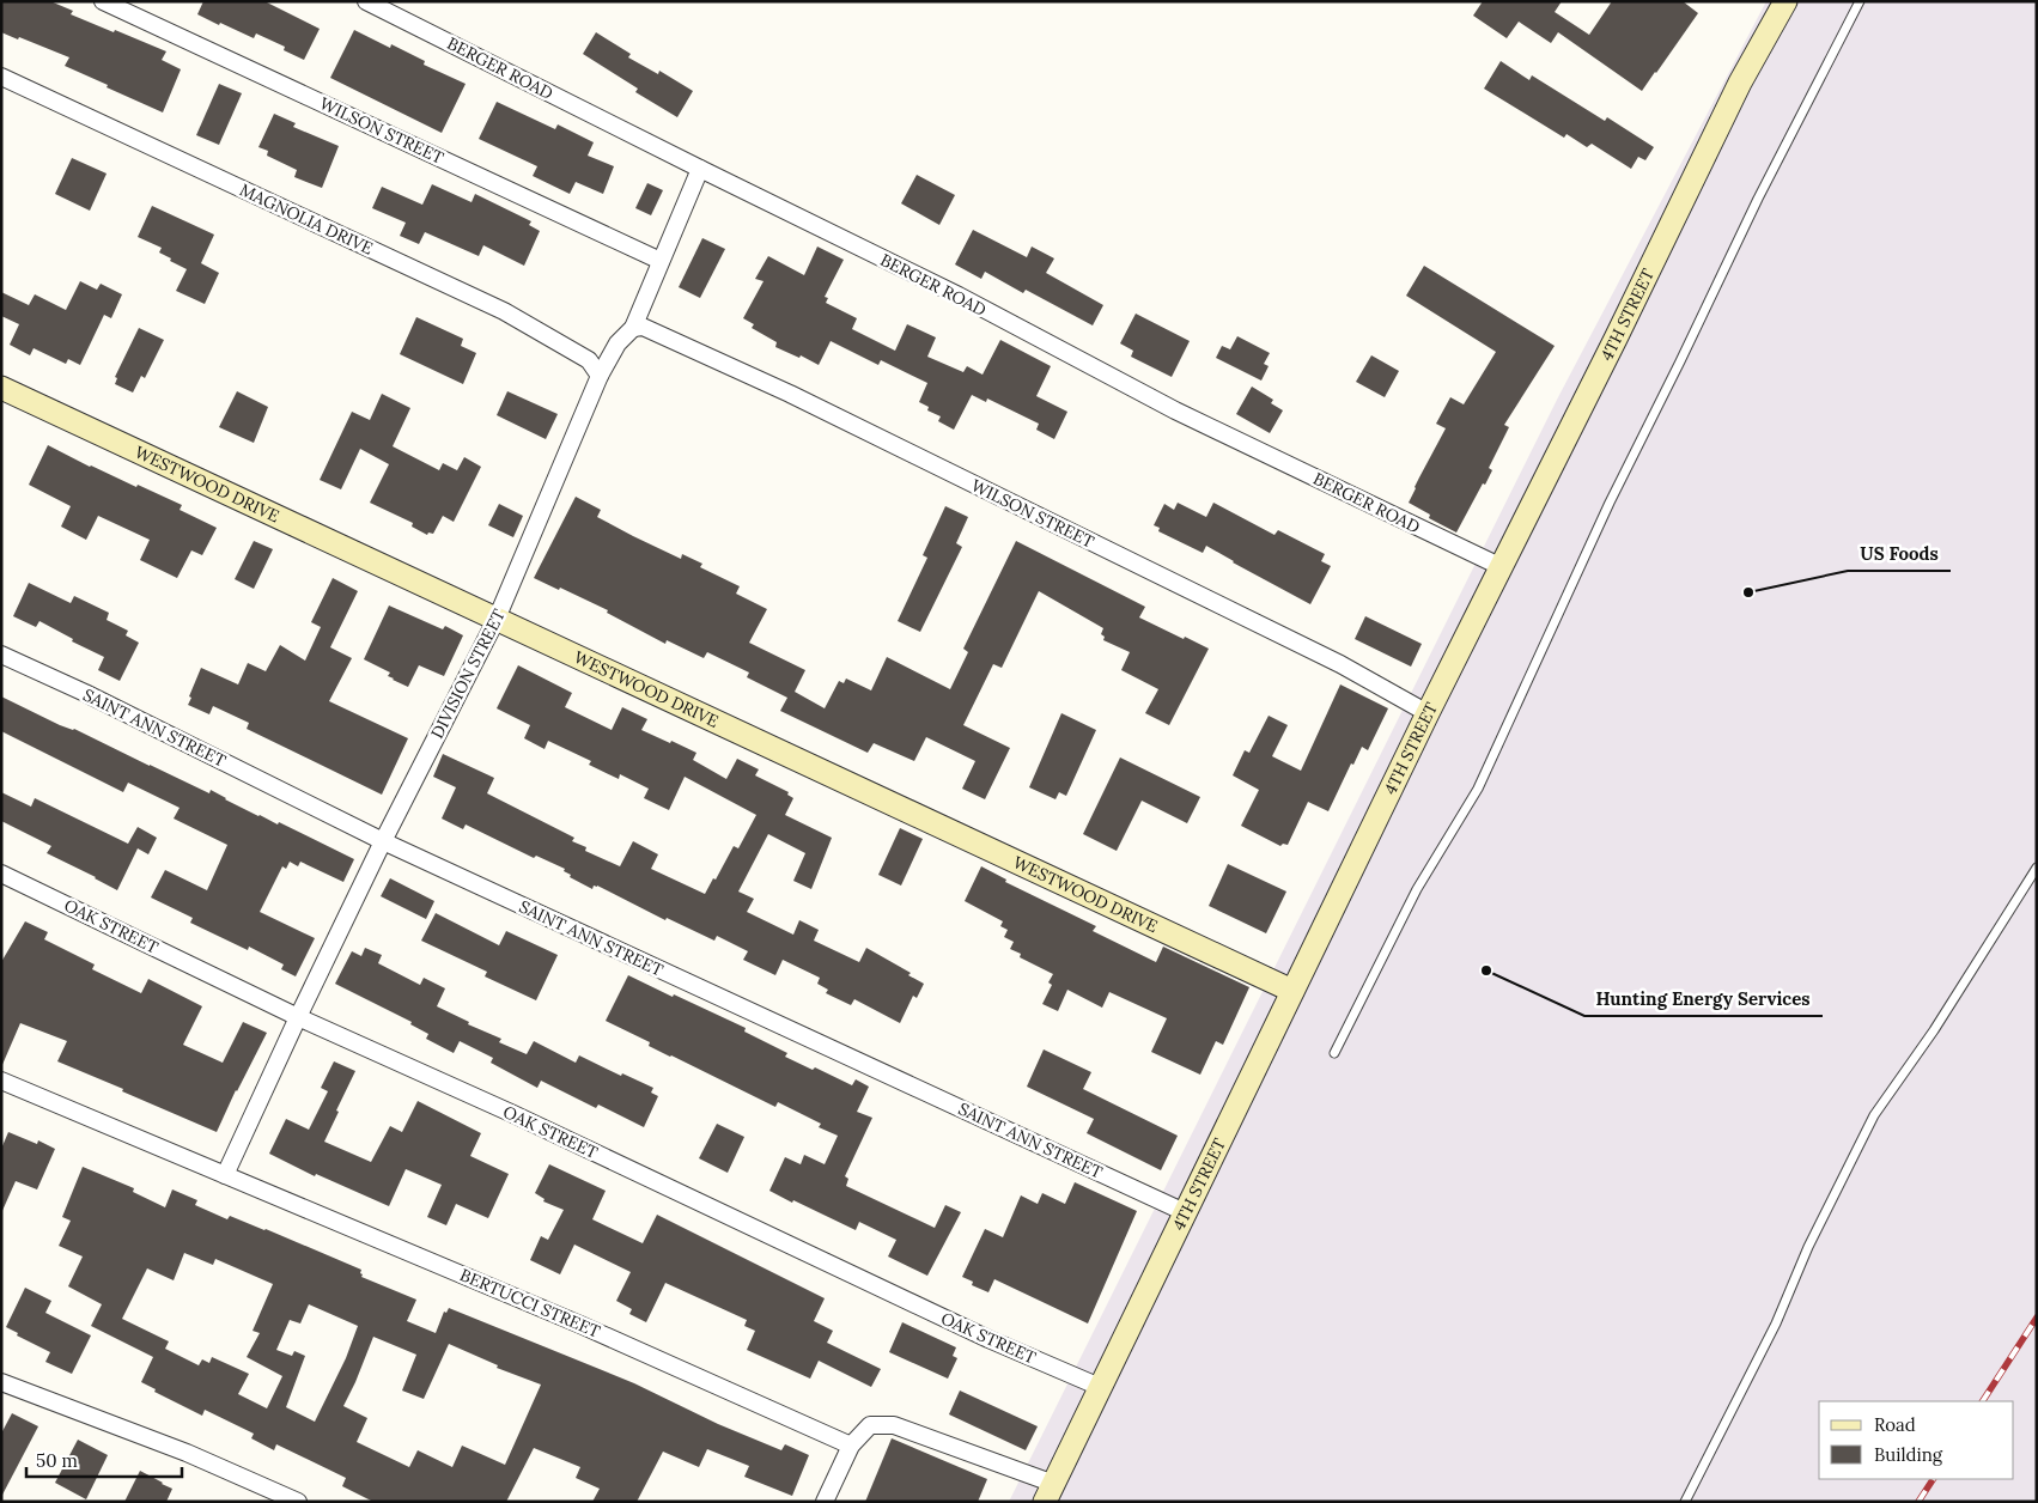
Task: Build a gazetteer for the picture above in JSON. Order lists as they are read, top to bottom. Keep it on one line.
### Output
{"streets":{"main road":["4TH STREET","WESTWOOD DRIVE"],"street":["BERGER ROAD","WILSON STREET","MAGNOLIA DRIVE","DIVISION STREET","SAINT ANN STREET","OAK STREET","BERTUCCI STREET"]},"crossings":[["BERGER ROAD","4TH STREET"],["BERGER ROAD","DIVISION STREET"],["WILSON STREET","4TH STREET"],["WILSON STREET","DIVISION STREET"],["MAGNOLIA DRIVE","DIVISION STREET"],["4TH STREET","WESTWOOD DRIVE"],["4TH STREET","SAINT ANN STREET"],["4TH STREET","OAK STREET"],["WESTWOOD DRIVE","DIVISION STREET"],["DIVISION STREET","SAINT ANN STREET"],["DIVISION STREET","OAK STREET"],["DIVISION STREET","BERTUCCI STREET"]],"places":["US Foods","Hunting Energy Services"],"legend":["Road","Building"],"scale_bar":"50 m"}
